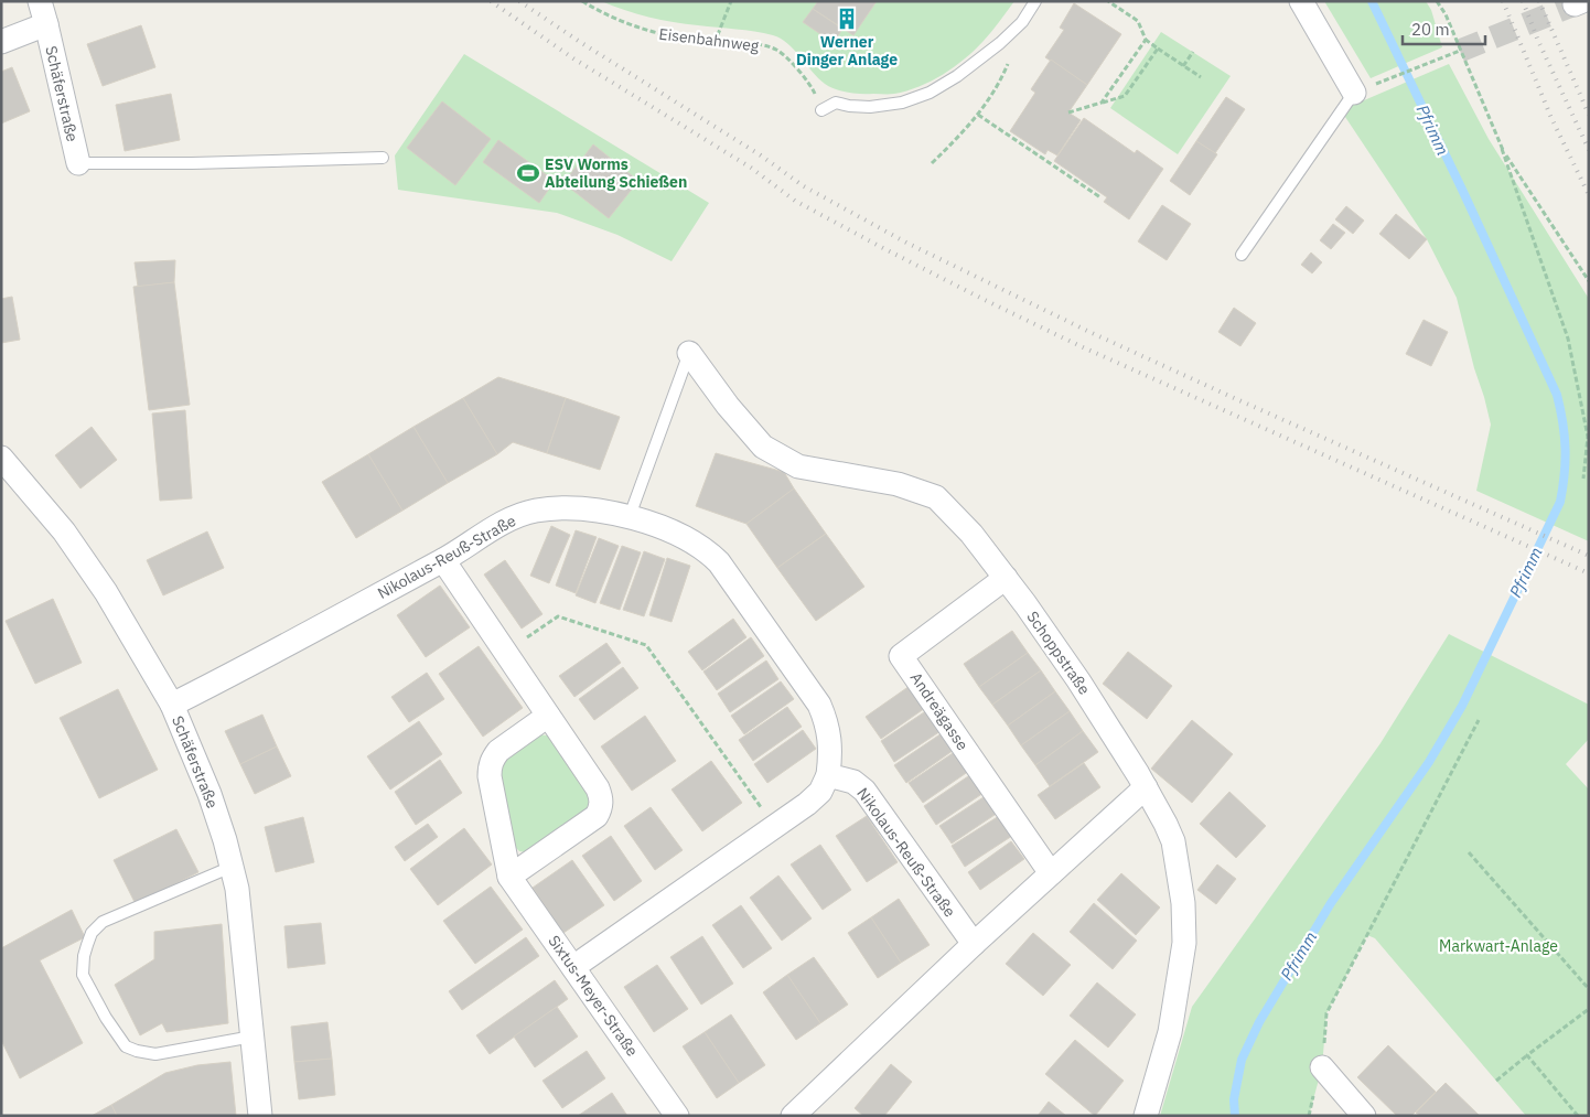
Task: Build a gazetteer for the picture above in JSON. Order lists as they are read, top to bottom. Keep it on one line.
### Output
{"streets":{"street":["Schäferstraße","Nikolaus-Reuß-Straße","Schoppstraße","Andreägasse","Sixtus-Meyer-Straße"],"path":["Eisenbahnweg"]},"crossings":[["Schäferstraße","Nikolaus-Reuß-Straße"],["Nikolaus-Reuß-Straße","Sixtus-Meyer-Straße"],["Schoppstraße","Andreägasse"]],"water":["Pfrimm"],"parks":["Markwart-Anlage"],"places":{"building":["Werner Dinger Anlage"],"sports":["ESV Worms Abteilung Schießen"]},"scale_bar":"20 m"}
